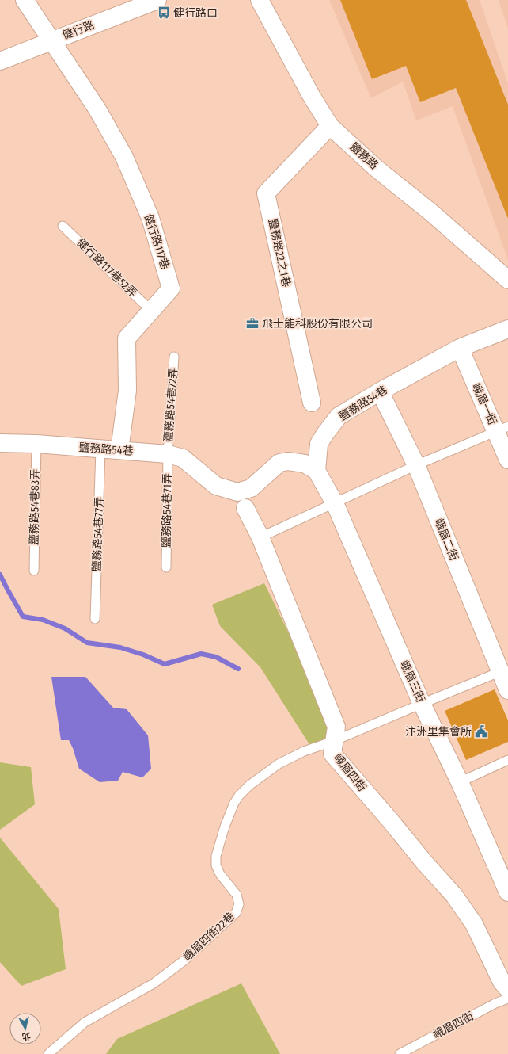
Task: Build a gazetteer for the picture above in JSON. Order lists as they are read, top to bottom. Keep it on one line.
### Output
{"streets":{"street":["健行路","鹽務路","健行路117巷","鹽務路22之1巷","鹽務路54巷","峨眉一街","峨眉二街","峨眉三街","峨眉四街"],"lane":["健行路117巷52弄","鹽務路54巷72弄","鹽務路54巷83弄","鹽務路54巷71弄","鹽務路54巷77弄","峨眉四街22巷"]},"crossings":[["健行路","健行路117巷"],["鹽務路","鹽務路22之1巷"],["健行路117巷","健行路117巷52弄"],["健行路117巷","鹽務路54巷"],["鹽務路54巷","峨眉一街"],["鹽務路54巷","鹽務路54巷72弄"],["鹽務路54巷","鹽務路54巷83弄"],["鹽務路54巷","鹽務路54巷71弄"],["鹽務路54巷","鹽務路54巷77弄"],["鹽務路54巷","峨眉二街"],["鹽務路54巷","峨眉三街"],["鹽務路54巷72弄","鹽務路54巷71弄"],["峨眉二街","峨眉四街22巷"],["峨眉三街","峨眉四街22巷"],["峨眉四街","峨眉四街22巷"]],"places":{"bus stop":["健行路口"],"office":["飛士能科股份有限公司"],"public building":["汴洲里集會所"]},"north":"bottom"}
